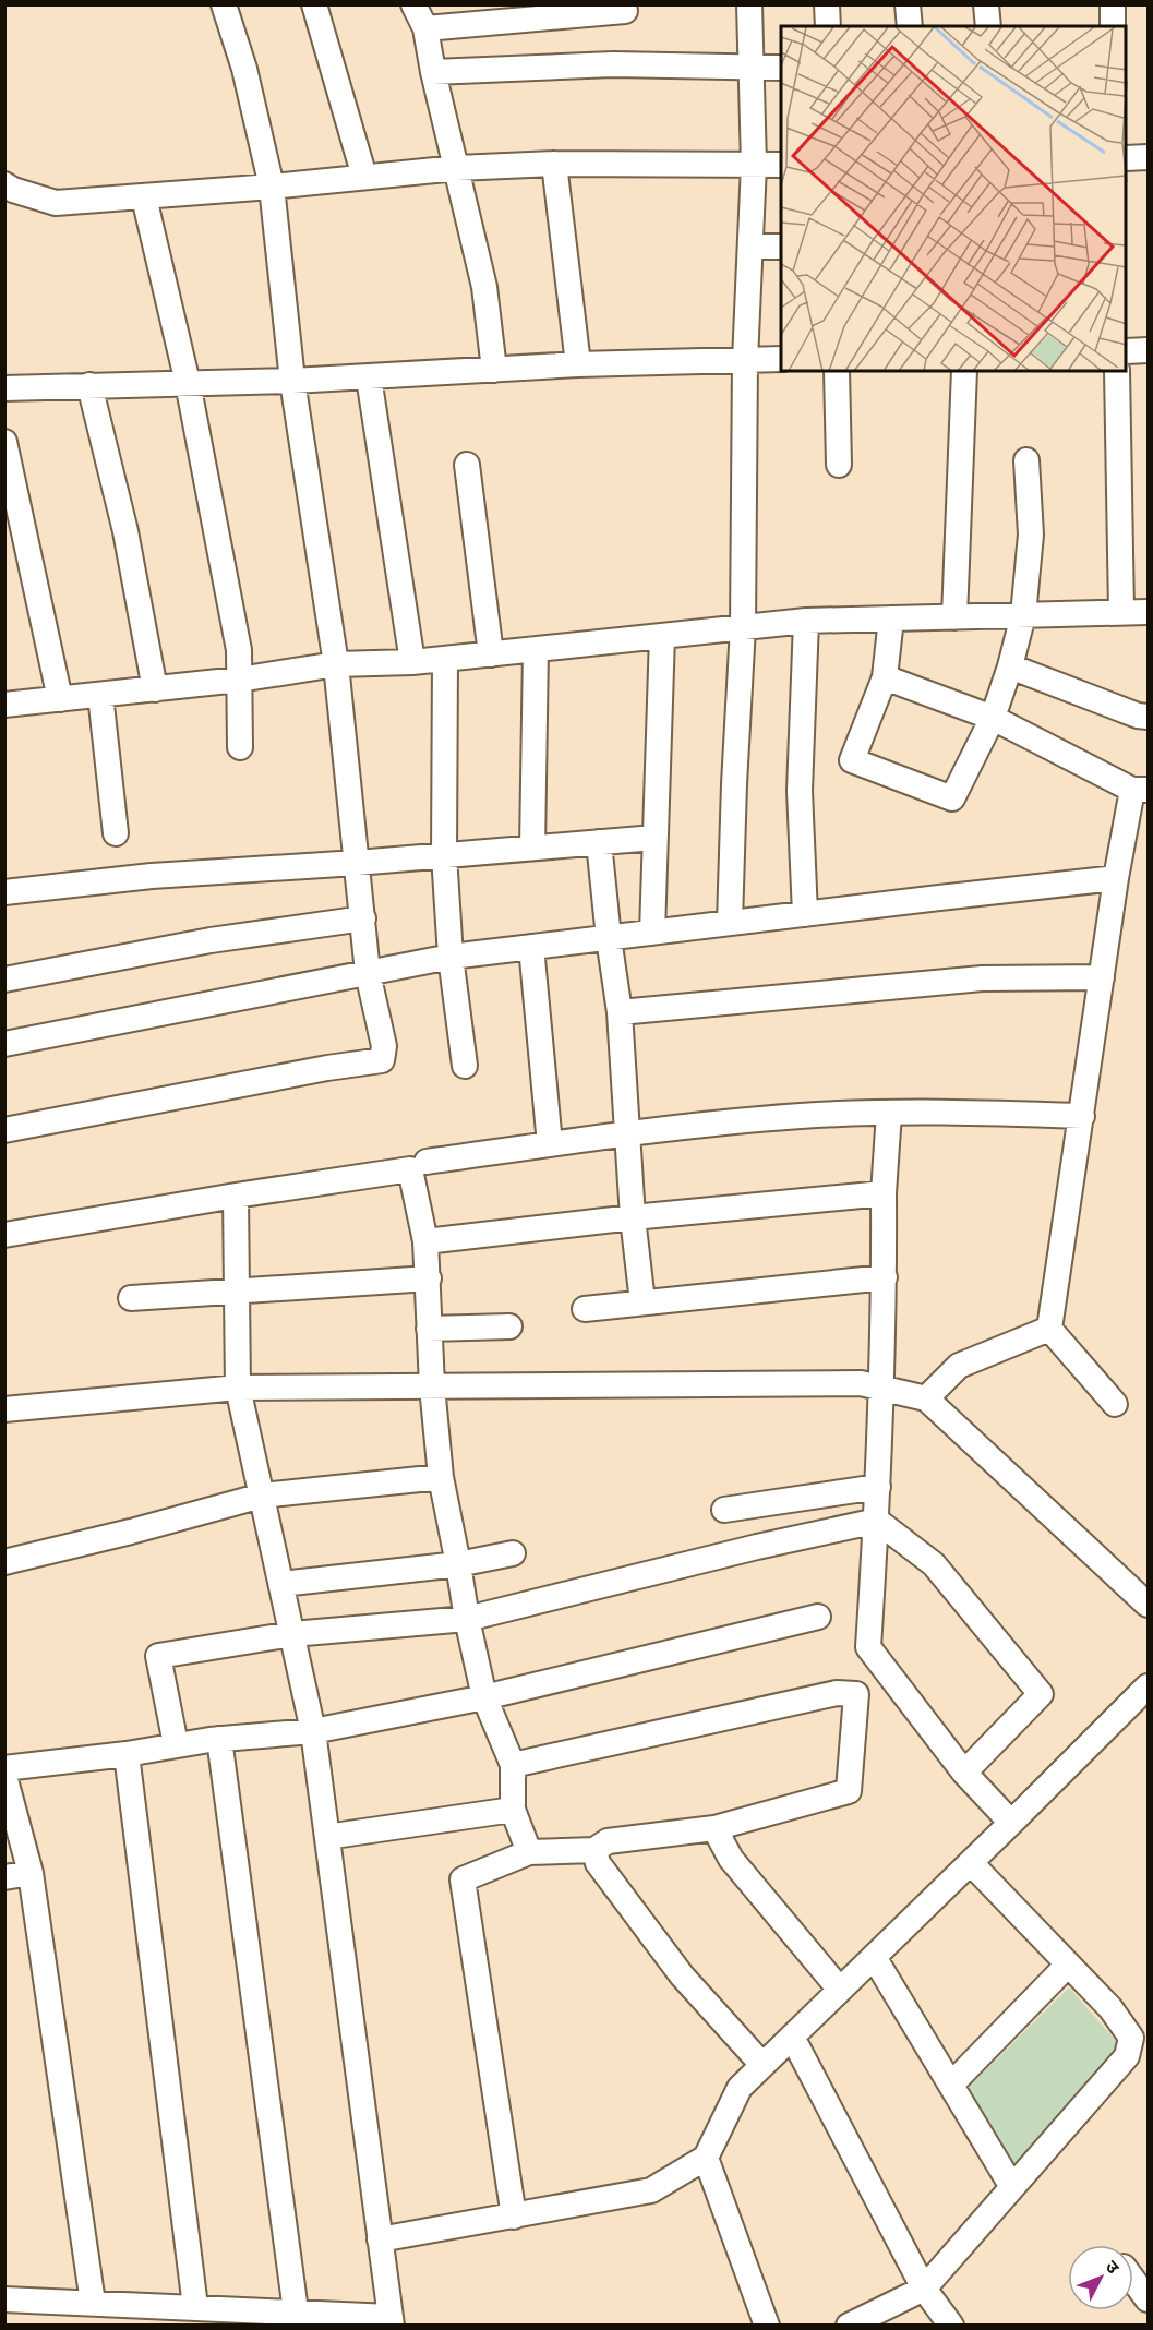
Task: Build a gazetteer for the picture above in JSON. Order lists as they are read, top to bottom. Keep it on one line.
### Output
{"north":"top right"}
